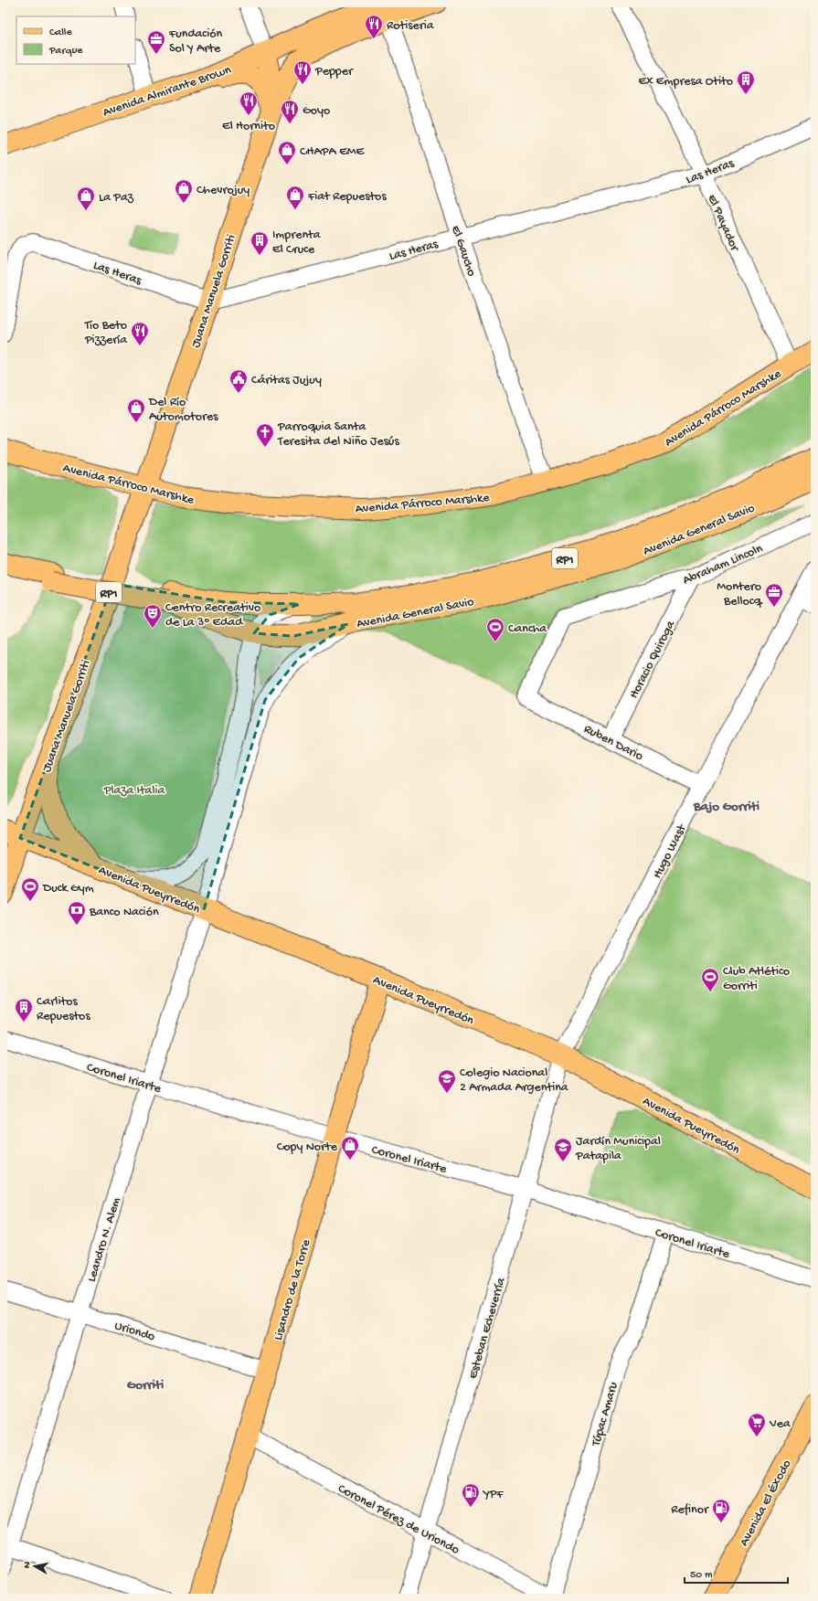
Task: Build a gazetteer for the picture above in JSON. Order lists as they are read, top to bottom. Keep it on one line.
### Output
{"streets":{"main road":["Avenida Almirante Brown","Juana Manuela Gorriti","Avenida Párroco Marshke","Avenida General Savio","RP1","Avenida Pueyrredón","Lisandro de la Torre","Avenida El Éxodo"],"street":["Las Heras","El Payador","El Gaucho","Abraham Lincoln","Horacio Quiroga","Ruben Dario","Hugo Wast","Coronel Iriarte","Leandro N. Alem","Esteban Echeverría","Uriondo","Túpac Amaru","Coronel Pérez de Uriondo"]},"crossings":[["Avenida Almirante Brown","El Gaucho"],["Avenida Almirante Brown","Juana Manuela Gorriti"],["Las Heras","El Payador"],["Las Heras","El Gaucho"],["Las Heras","Juana Manuela Gorriti"],["El Payador","Avenida Párroco Marshke"],["El Gaucho","Avenida Párroco Marshke"],["Juana Manuela Gorriti","Avenida Párroco Marshke"],["Juana Manuela Gorriti","Avenida Pueyrredón"],["Avenida General Savio","RP1"],["RP1","Avenida Pueyrredón"],["RP1","Leandro N. Alem"],["Abraham Lincoln","Horacio Quiroga"],["Abraham Lincoln","Ruben Dario"],["Horacio Quiroga","Ruben Dario"],["Ruben Dario","Hugo Wast"],["Hugo Wast","Avenida Pueyrredón"],["Hugo Wast","Esteban Echeverría"],["Avenida Pueyrredón","Leandro N. Alem"],["Avenida Pueyrredón","Lisandro de la Torre"],["Avenida Pueyrredón","Esteban Echeverría"],["Coronel Iriarte","Leandro N. Alem"],["Coronel Iriarte","Lisandro de la Torre"],["Coronel Iriarte","Esteban Echeverría"],["Coronel Iriarte","Túpac Amaru"],["Leandro N. Alem","Uriondo"],["Lisandro de la Torre","Uriondo"],["Lisandro de la Torre","Coronel Pérez de Uriondo"],["Esteban Echeverría","Coronel Pérez de Uriondo"],["Túpac Amaru","Coronel Pérez de Uriondo"]],"districts":["Bajo Gorriti","Gorriti"],"parks":["Plaza Italia"],"places":{"restaurant":["Rotiseria","Pepper","El Hornito","Goyo","Tío Beto Pizzería"],"office":["Fundación Sol Y Arte","Montero Bellocq"],"building":["Ex Empresa Otito","Imprenta El Cruce","Carlitos Repuestos"],"shop":["CHAPA EME","Chevrojuy","Fiat Repuestos","La Paz","Del Río Automotores","Copy Norte"],"public building":["Cáritas Jujuy"],"church":["Parroquia Santa Teresita del Niño Jesús"],"theatre":["Centro Recreativo de La 3º Edad"],"sports":["Cancha","Duck Gym","Club Atlético Gorriti"],"bank":["Banco Nación"],"school or university":["Colegio Nacional 2 Armada Argentina","Jardín Municipal Patapila"],"supermarket":["Vea"],"fuel station":["YPF","Refinor"]},"legend":["Calle","Parque"],"scale_bar":"50 m","north":"left"}
